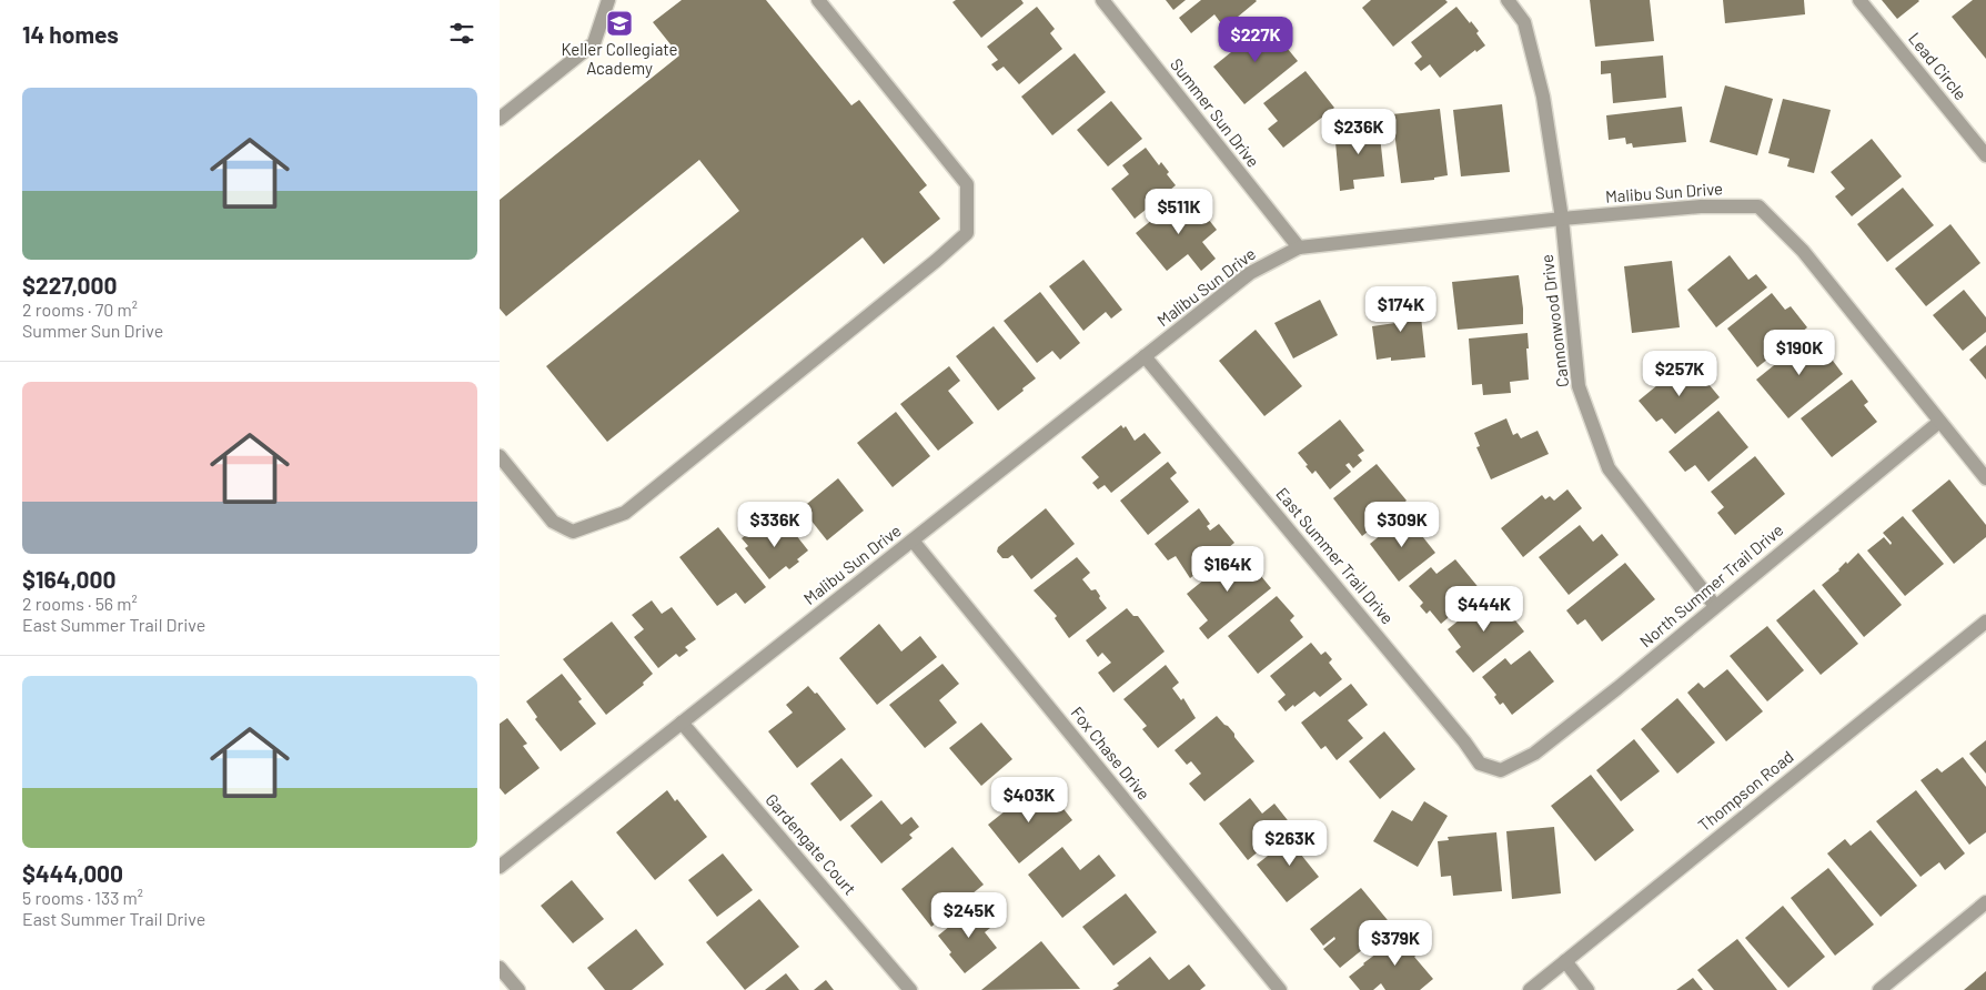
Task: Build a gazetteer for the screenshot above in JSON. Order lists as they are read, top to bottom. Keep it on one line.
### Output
{"streets":{"street":["Lead Circle","Summer Sun Drive","Malibu Sun Drive","Cannonwood Drive","East Summer Trail Drive","North Summer Trail Drive","Fox Chase Drive","Thompson Road","Gardengate Court"]},"crossings":[["Summer Sun Drive","Malibu Sun Drive"],["Malibu Sun Drive","Cannonwood Drive"],["Malibu Sun Drive","East Summer Trail Drive"],["Malibu Sun Drive","North Summer Trail Drive"],["Malibu Sun Drive","Fox Chase Drive"],["Malibu Sun Drive","Gardengate Court"],["Cannonwood Drive","North Summer Trail Drive"],["East Summer Trail Drive","North Summer Trail Drive"]],"places":{"school or university":["Keller Collegiate Academy"]},"page":{"heading":"14 homes","price":["$227K","$236K","$511K","$174K","$190K","$257K","$336K","$309K","$164K","$444K","$403K","$263K","$245K","$379K"],"list":[{"name":"$227,000","note":"2 rooms · 70 m² · Summer Sun Drive"},{"name":"$164,000","note":"2 rooms · 56 m² · East Summer Trail Drive"},{"name":"$444,000","note":"5 rooms · 133 m² · East Summer Trail Drive"}]}}
